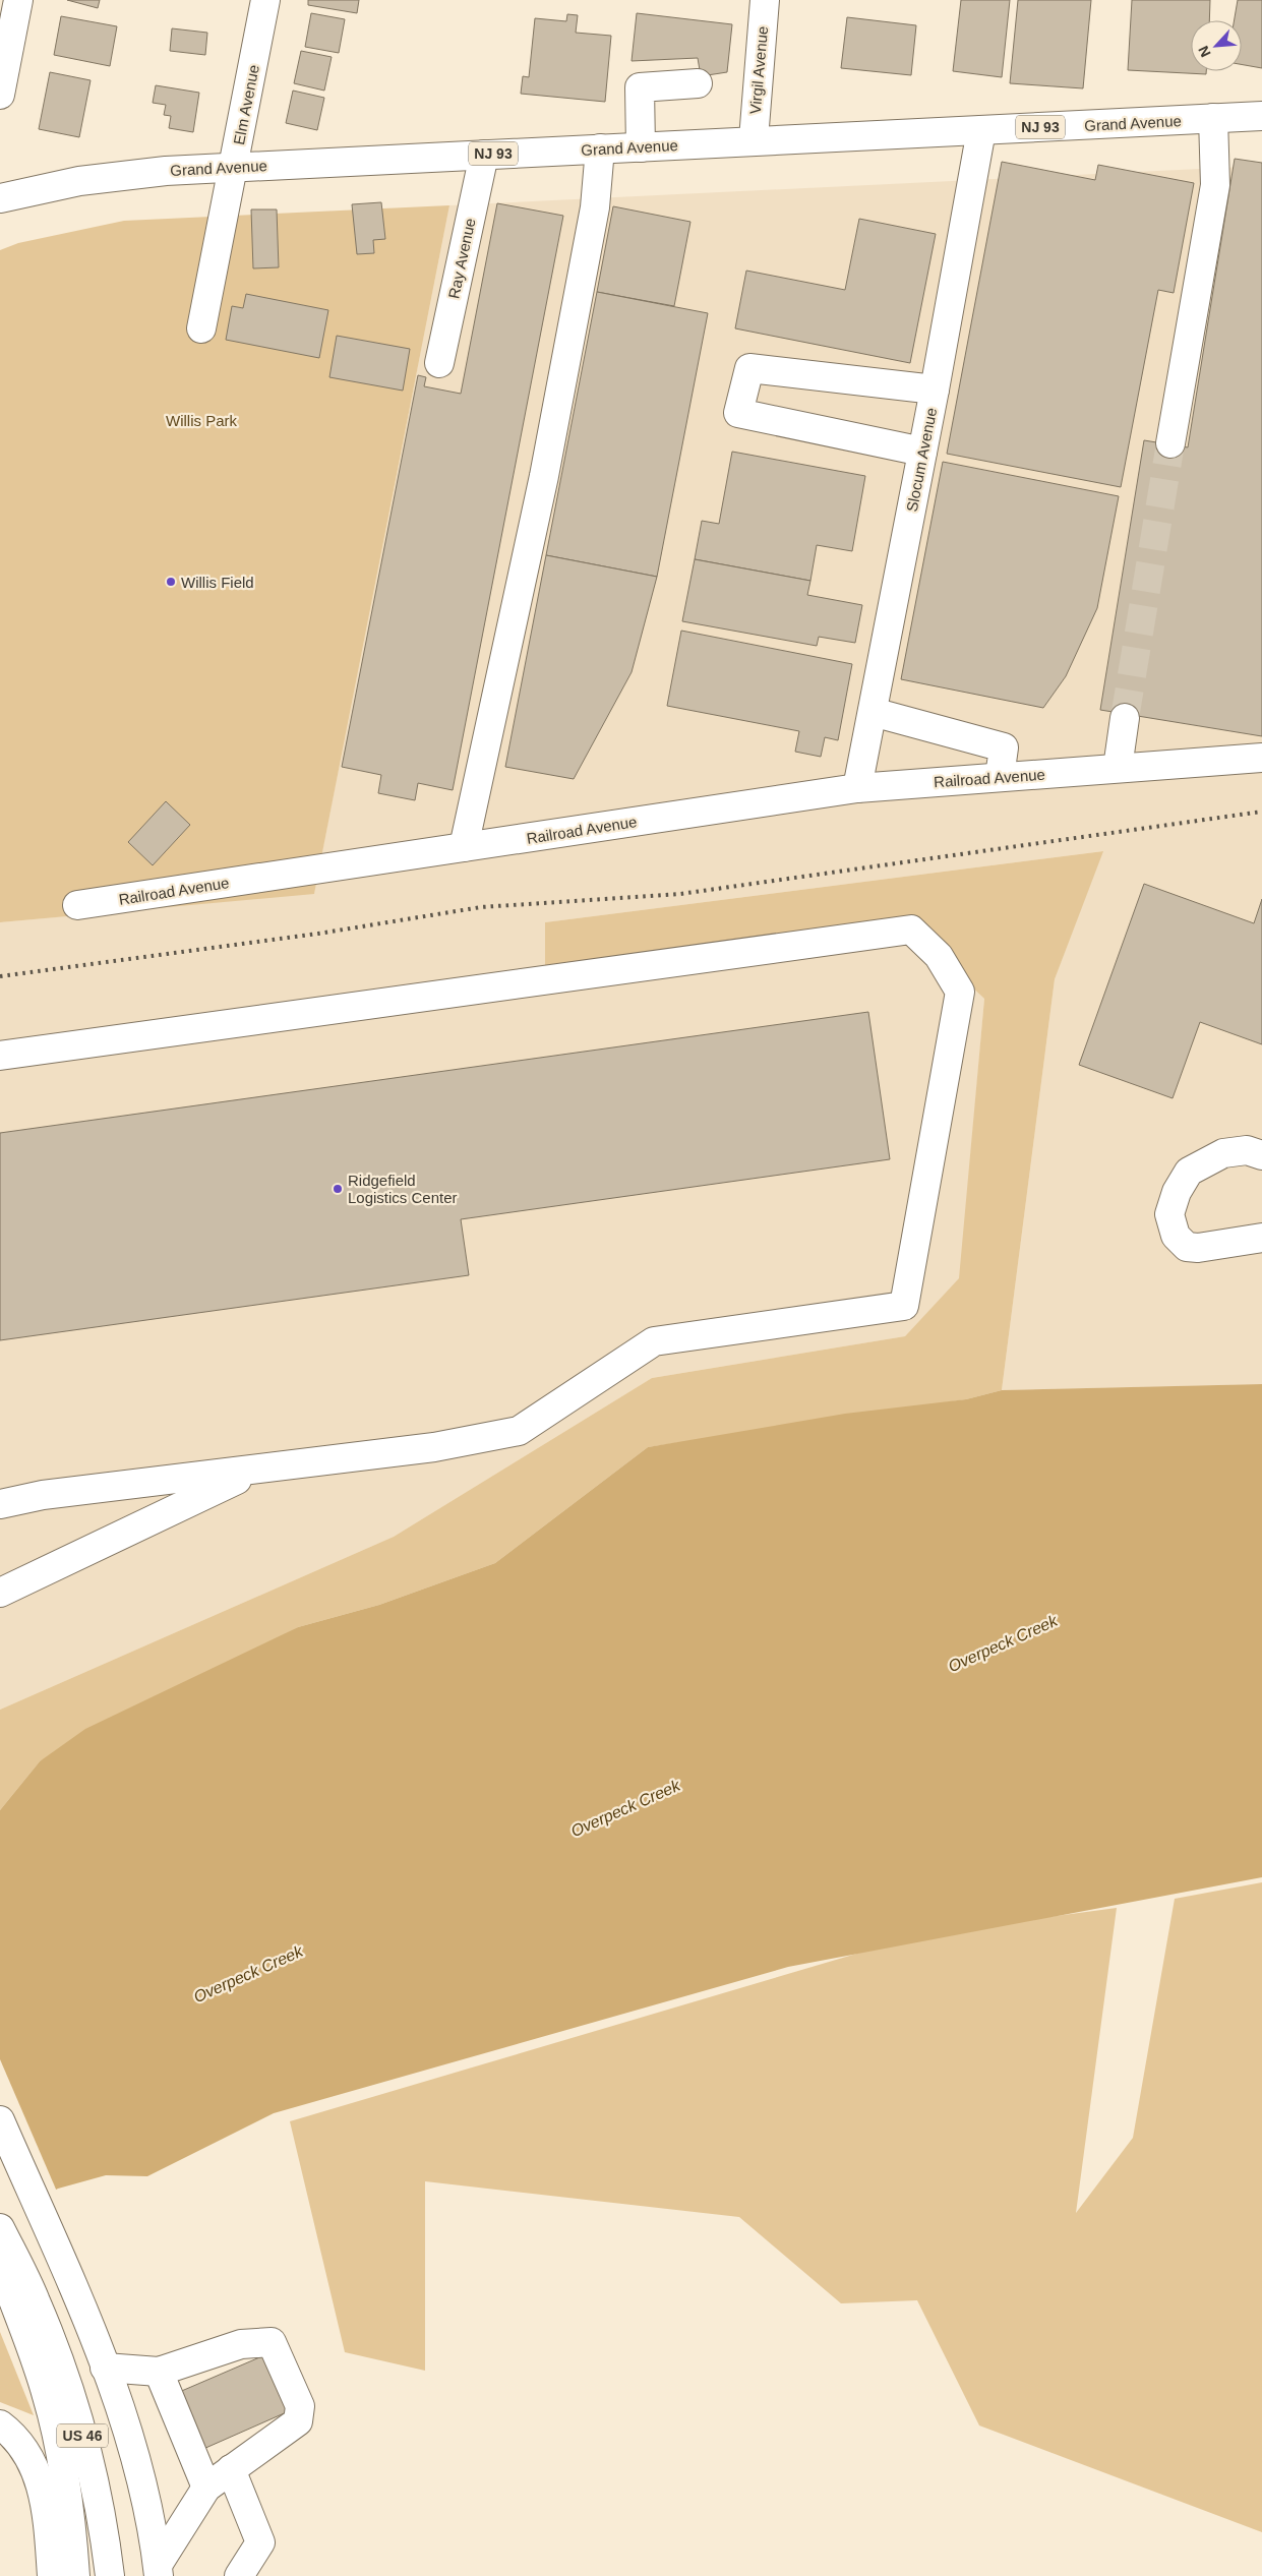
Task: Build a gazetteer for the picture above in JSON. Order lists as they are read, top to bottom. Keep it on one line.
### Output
{"streets":{"main road":["Virgil Avenue","Elm Avenue","Grand Avenue","NJ 93","Ray Avenue","Slocum Avenue","Railroad Avenue","US 46"]},"crossings":[["Virgil Avenue","Grand Avenue"],["Elm Avenue","Grand Avenue"],["Grand Avenue","Ray Avenue"],["Grand Avenue","Slocum Avenue"],["Slocum Avenue","Railroad Avenue"]],"water":["Overpeck Creek"],"parks":["Willis Park"],"places":["Willis Field","Ridgefield Logistics Center"],"north":"bottom left"}
